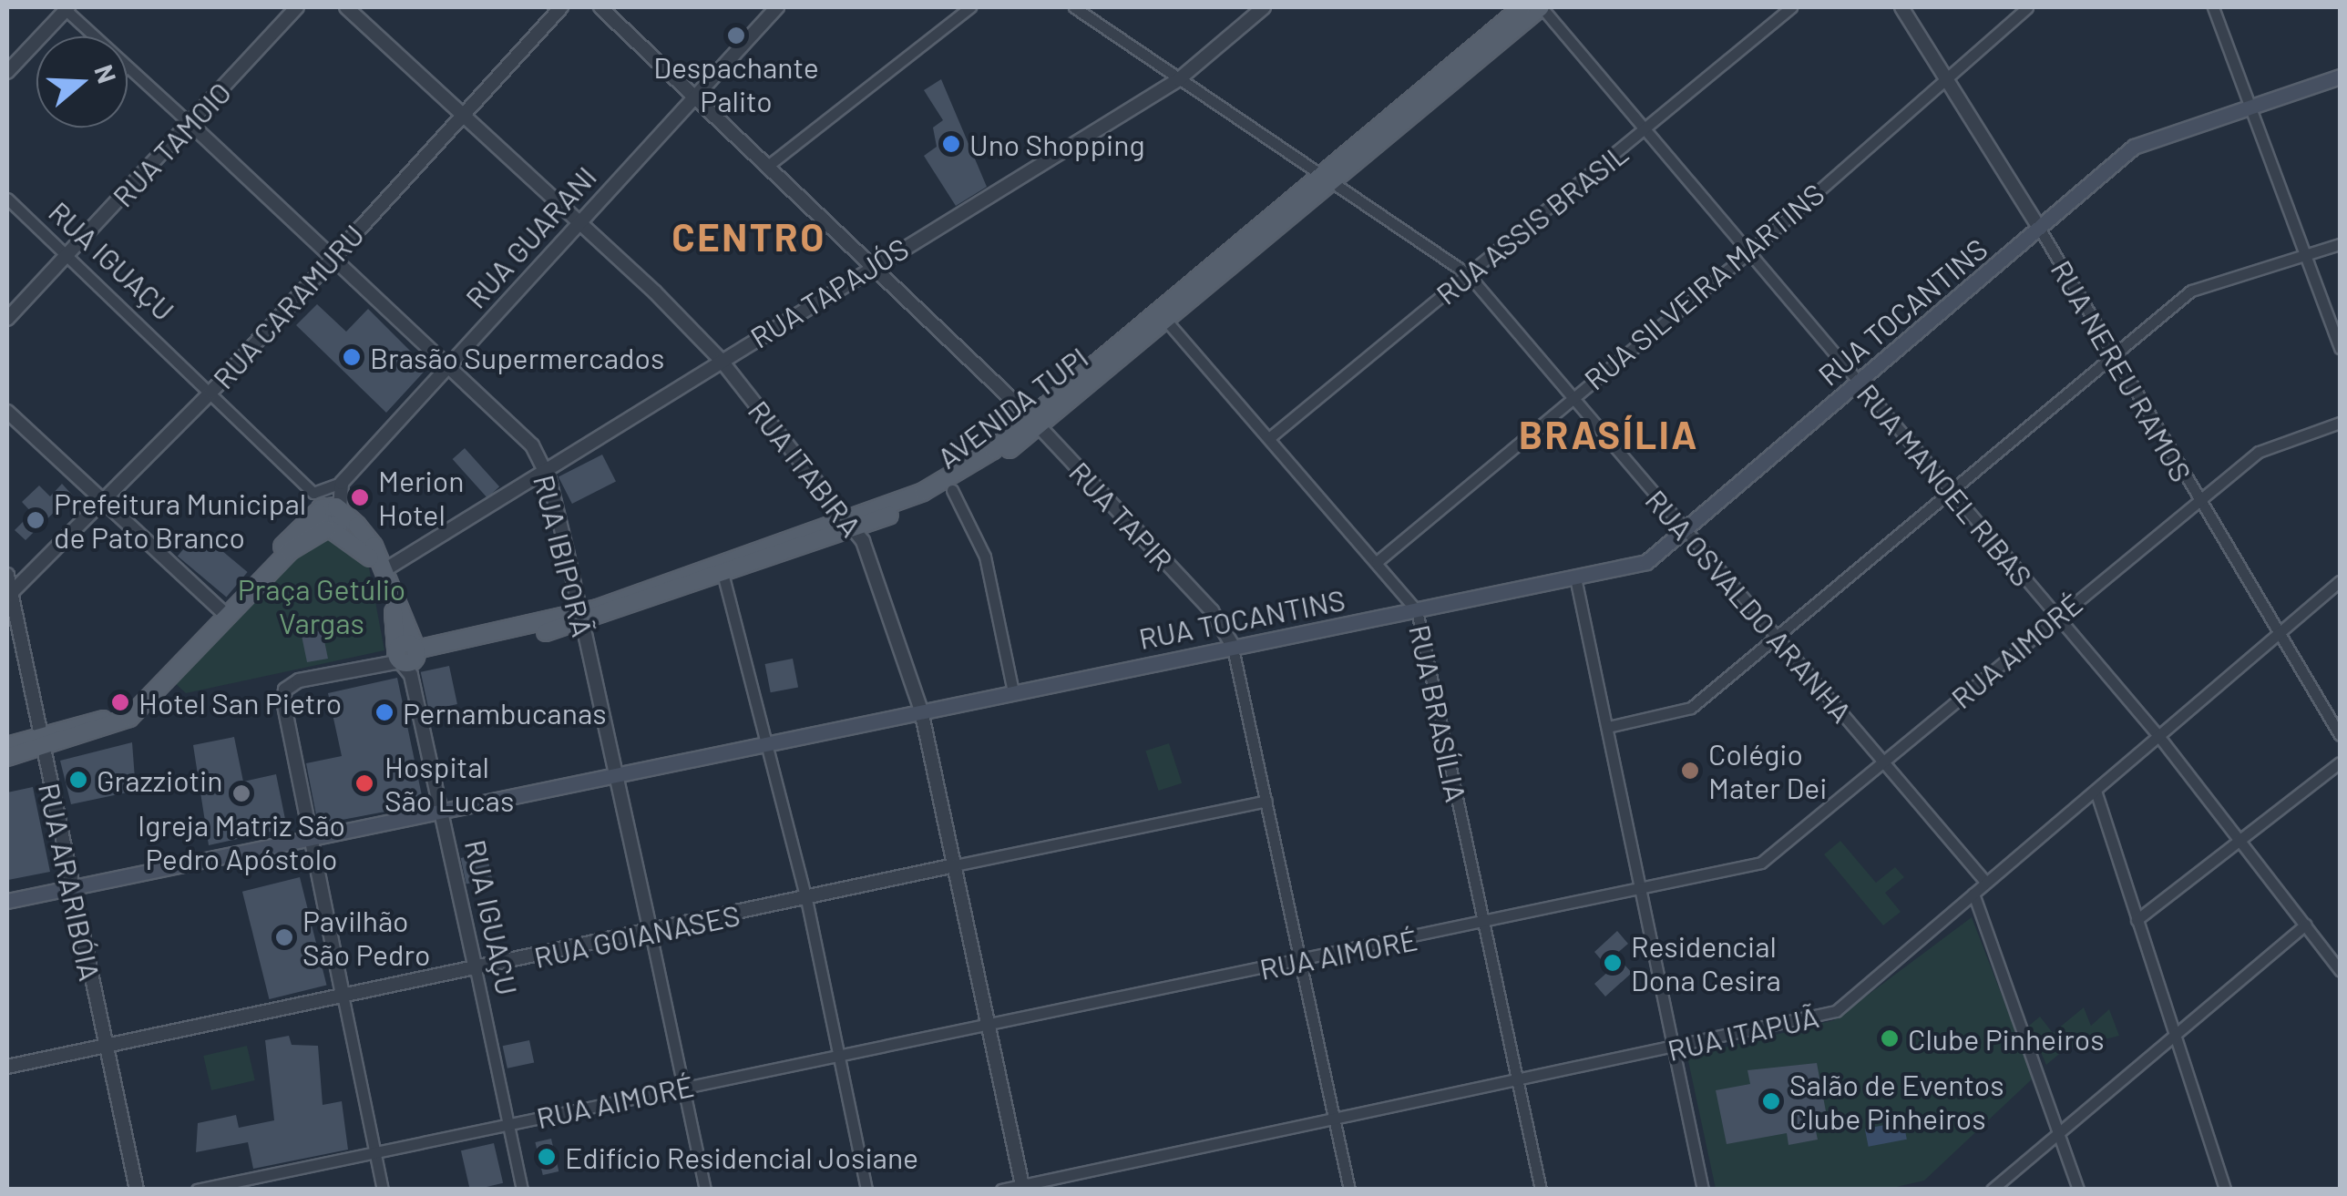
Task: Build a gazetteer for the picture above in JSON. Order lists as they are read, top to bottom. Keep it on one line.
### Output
{"streets":{"main road":["RUA IGUAÇU","RUA TOCANTINS","AVENIDA TUPI"],"street":["RUA TAMOIO","RUA ASSIS BRASIL","RUA GUARANI","RUA SILVEIRA MARTINS","RUA TAPAJÓS","RUA CARAMURU","RUA NEREU RAMOS","RUA ITABIRA","RUA MANOEL RIBAS","RUA TAPIR","RUA IBIPORÃ","RUA OSVALDO ARANHA","RUA AIMORÉ","RUA BRASÍLIA","RUA ARARIBÓIA","RUA GOIANASES","RUA ITAPUÃ"]},"crossings":[["RUA TAMOIO","RUA IGUAÇU"],["RUA TAMOIO","RUA IBIPORÃ"],["RUA ASSIS BRASIL","RUA MANOEL RIBAS"],["RUA ASSIS BRASIL","RUA OSVALDO ARANHA"],["RUA ASSIS BRASIL","RUA BRASÍLIA"],["RUA GUARANI","RUA ITABIRA"],["RUA GUARANI","RUA TAPIR"],["RUA GUARANI","RUA IBIPORÃ"],["RUA IGUAÇU","RUA TAPAJÓS"],["RUA IGUAÇU","RUA CARAMURU"],["RUA IGUAÇU","RUA TOCANTINS"],["RUA IGUAÇU","AVENIDA TUPI"],["RUA IGUAÇU","RUA AIMORÉ"],["RUA IGUAÇU","RUA GOIANASES"],["RUA SILVEIRA MARTINS","RUA NEREU RAMOS"],["RUA SILVEIRA MARTINS","RUA MANOEL RIBAS"],["RUA SILVEIRA MARTINS","RUA OSVALDO ARANHA"],["RUA SILVEIRA MARTINS","RUA BRASÍLIA"],["RUA TAPAJÓS","RUA ITABIRA"],["RUA TAPAJÓS","RUA TAPIR"],["RUA TAPAJÓS","RUA IBIPORÃ"],["RUA TAPAJÓS","RUA OSVALDO ARANHA"],["RUA CARAMURU","RUA ITABIRA"],["RUA CARAMURU","RUA IBIPORÃ"],["RUA CARAMURU","RUA ARARIBÓIA"],["RUA TOCANTINS","RUA NEREU RAMOS"],["RUA TOCANTINS","RUA ITABIRA"],["RUA TOCANTINS","RUA MANOEL RIBAS"],["RUA TOCANTINS","RUA TAPIR"],["RUA TOCANTINS","RUA IBIPORÃ"],["RUA TOCANTINS","RUA OSVALDO ARANHA"],["RUA TOCANTINS","RUA BRASÍLIA"],["RUA TOCANTINS","RUA ARARIBÓIA"],["RUA NEREU RAMOS","RUA AIMORÉ"],["RUA NEREU RAMOS","RUA ITAPUÃ"],["AVENIDA TUPI","RUA ITABIRA"],["AVENIDA TUPI","RUA MANOEL RIBAS"],["AVENIDA TUPI","RUA TAPIR"],["AVENIDA TUPI","RUA IBIPORÃ"],["AVENIDA TUPI","RUA OSVALDO ARANHA"],["AVENIDA TUPI","RUA BRASÍLIA"],["RUA ITABIRA","RUA AIMORÉ"],["RUA ITABIRA","RUA GOIANASES"],["RUA ITABIRA","RUA ITAPUÃ"],["RUA MANOEL RIBAS","RUA AIMORÉ"],["RUA MANOEL RIBAS","RUA ITAPUÃ"],["RUA TAPIR","RUA AIMORÉ"],["RUA TAPIR","RUA GOIANASES"],["RUA TAPIR","RUA ITAPUÃ"],["RUA IBIPORÃ","RUA AIMORÉ"],["RUA IBIPORÃ","RUA GOIANASES"],["RUA OSVALDO ARANHA","RUA AIMORÉ"],["RUA OSVALDO ARANHA","RUA ITAPUÃ"],["RUA AIMORÉ","RUA BRASÍLIA"],["RUA BRASÍLIA","RUA ITAPUÃ"],["RUA ARARIBÓIA","RUA GOIANASES"]],"districts":["CENTRO","BRASÍLIA"],"parks":["Praça Getúlio Vargas"],"places":["Despachante Palito","Uno Shopping","Brasão Supermercados","Merion Hotel","Prefeitura Municipal de Pato Branco","Hotel San Pietro","Pernambucanas","Colégio Mater Dei","Grazziotin","Hospital São Lucas","Igreja Matriz São Pedro Apóstolo","Pavilhão São Pedro","Residencial Dona Cesira","Clube Pinheiros","Salão de Eventos Clube Pinheiros","Edifício Residencial Josiane"],"north":"right"}
